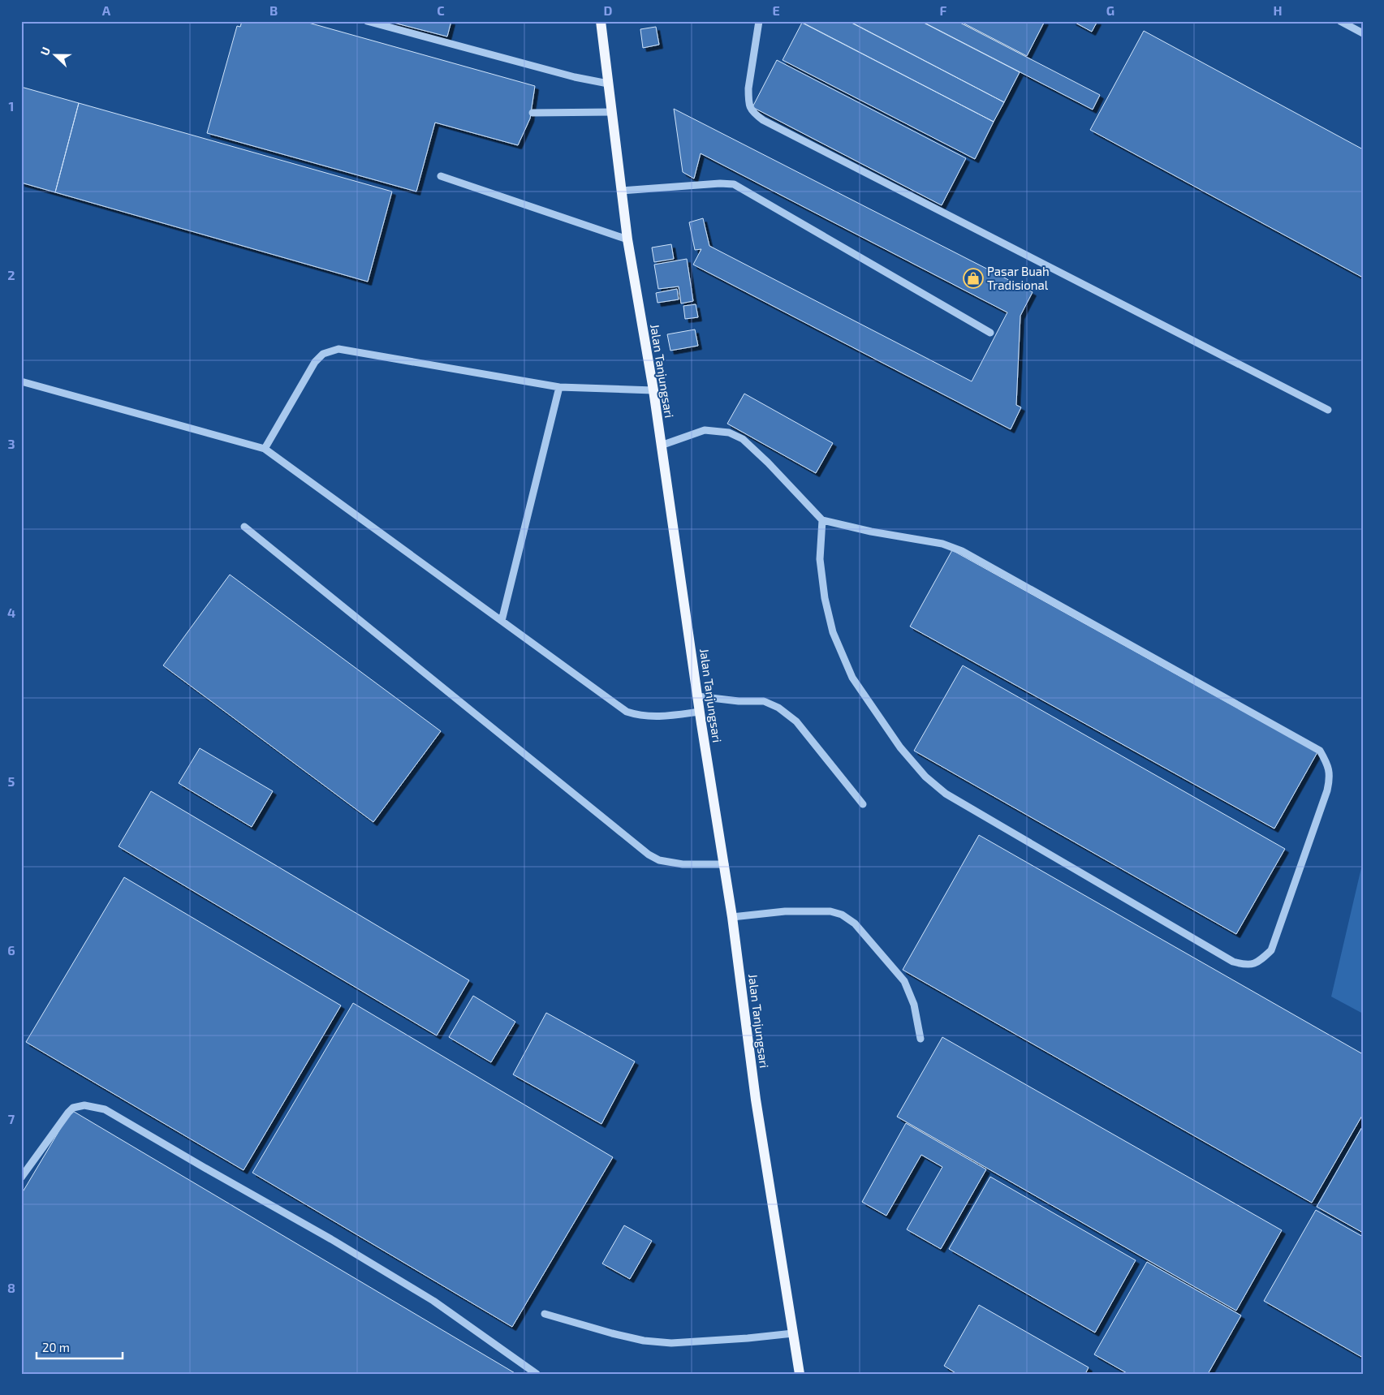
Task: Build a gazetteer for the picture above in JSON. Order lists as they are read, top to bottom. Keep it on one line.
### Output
{"streets":{"main road":["Jalan Tanjungsari"]},"places":{"shop":["Pasar Buah Tradisional"]},"scale_bar":"20 m","north":"left","grid":{"columns":["A","B","C","D","E","F","G","H"],"rows":["1","2","3","4","5","6","7","8"]}}
